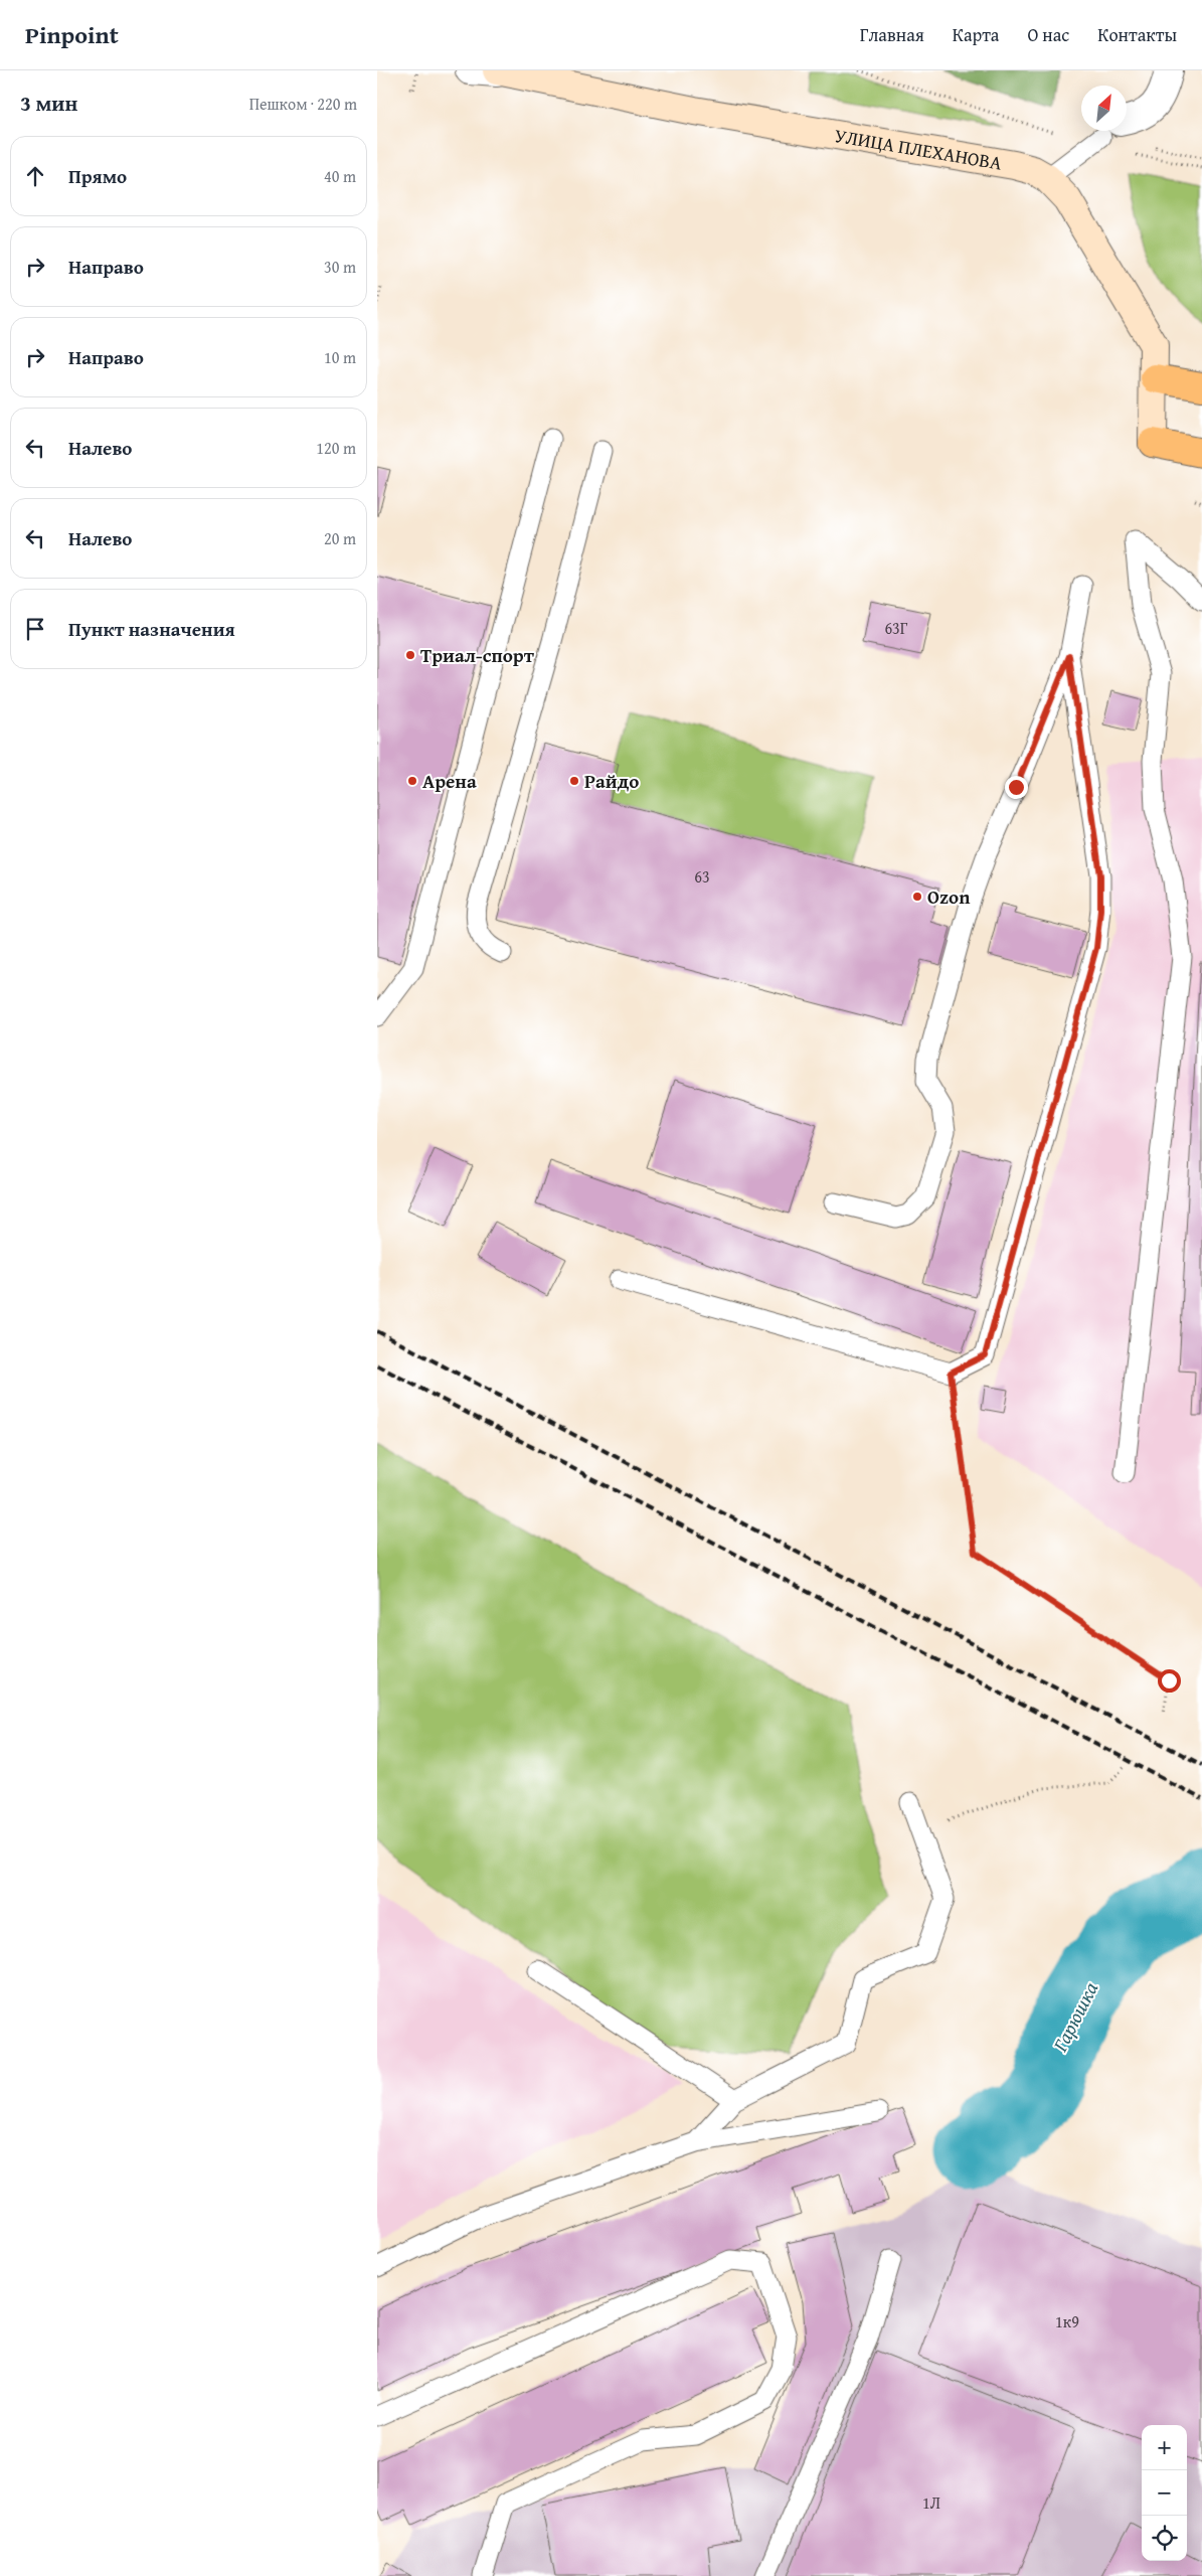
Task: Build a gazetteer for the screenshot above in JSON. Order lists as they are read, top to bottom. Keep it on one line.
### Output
{"streets":{"main road":["УЛИЦА ПЛЕХАНОВА"]},"water":["Гарюшка"],"places":["Триал-спорт","Арена","Райдо","Ozon"],"house_numbers":["63Г","63","1к9","1Л"],"north":"top right","page":{"header":"Pinpoint","nav":["Главная","Карта","О нас","Контакты"],"heading":["3 мин","Пешком · 220 m"],"list":[["Прямо","40 m"],["Направо","30 m"],["Направо","10 m"],["Налево","120 m"],["Налево","20 m"],"Пункт назначения"],"map_buttons":["+","−"]}}
